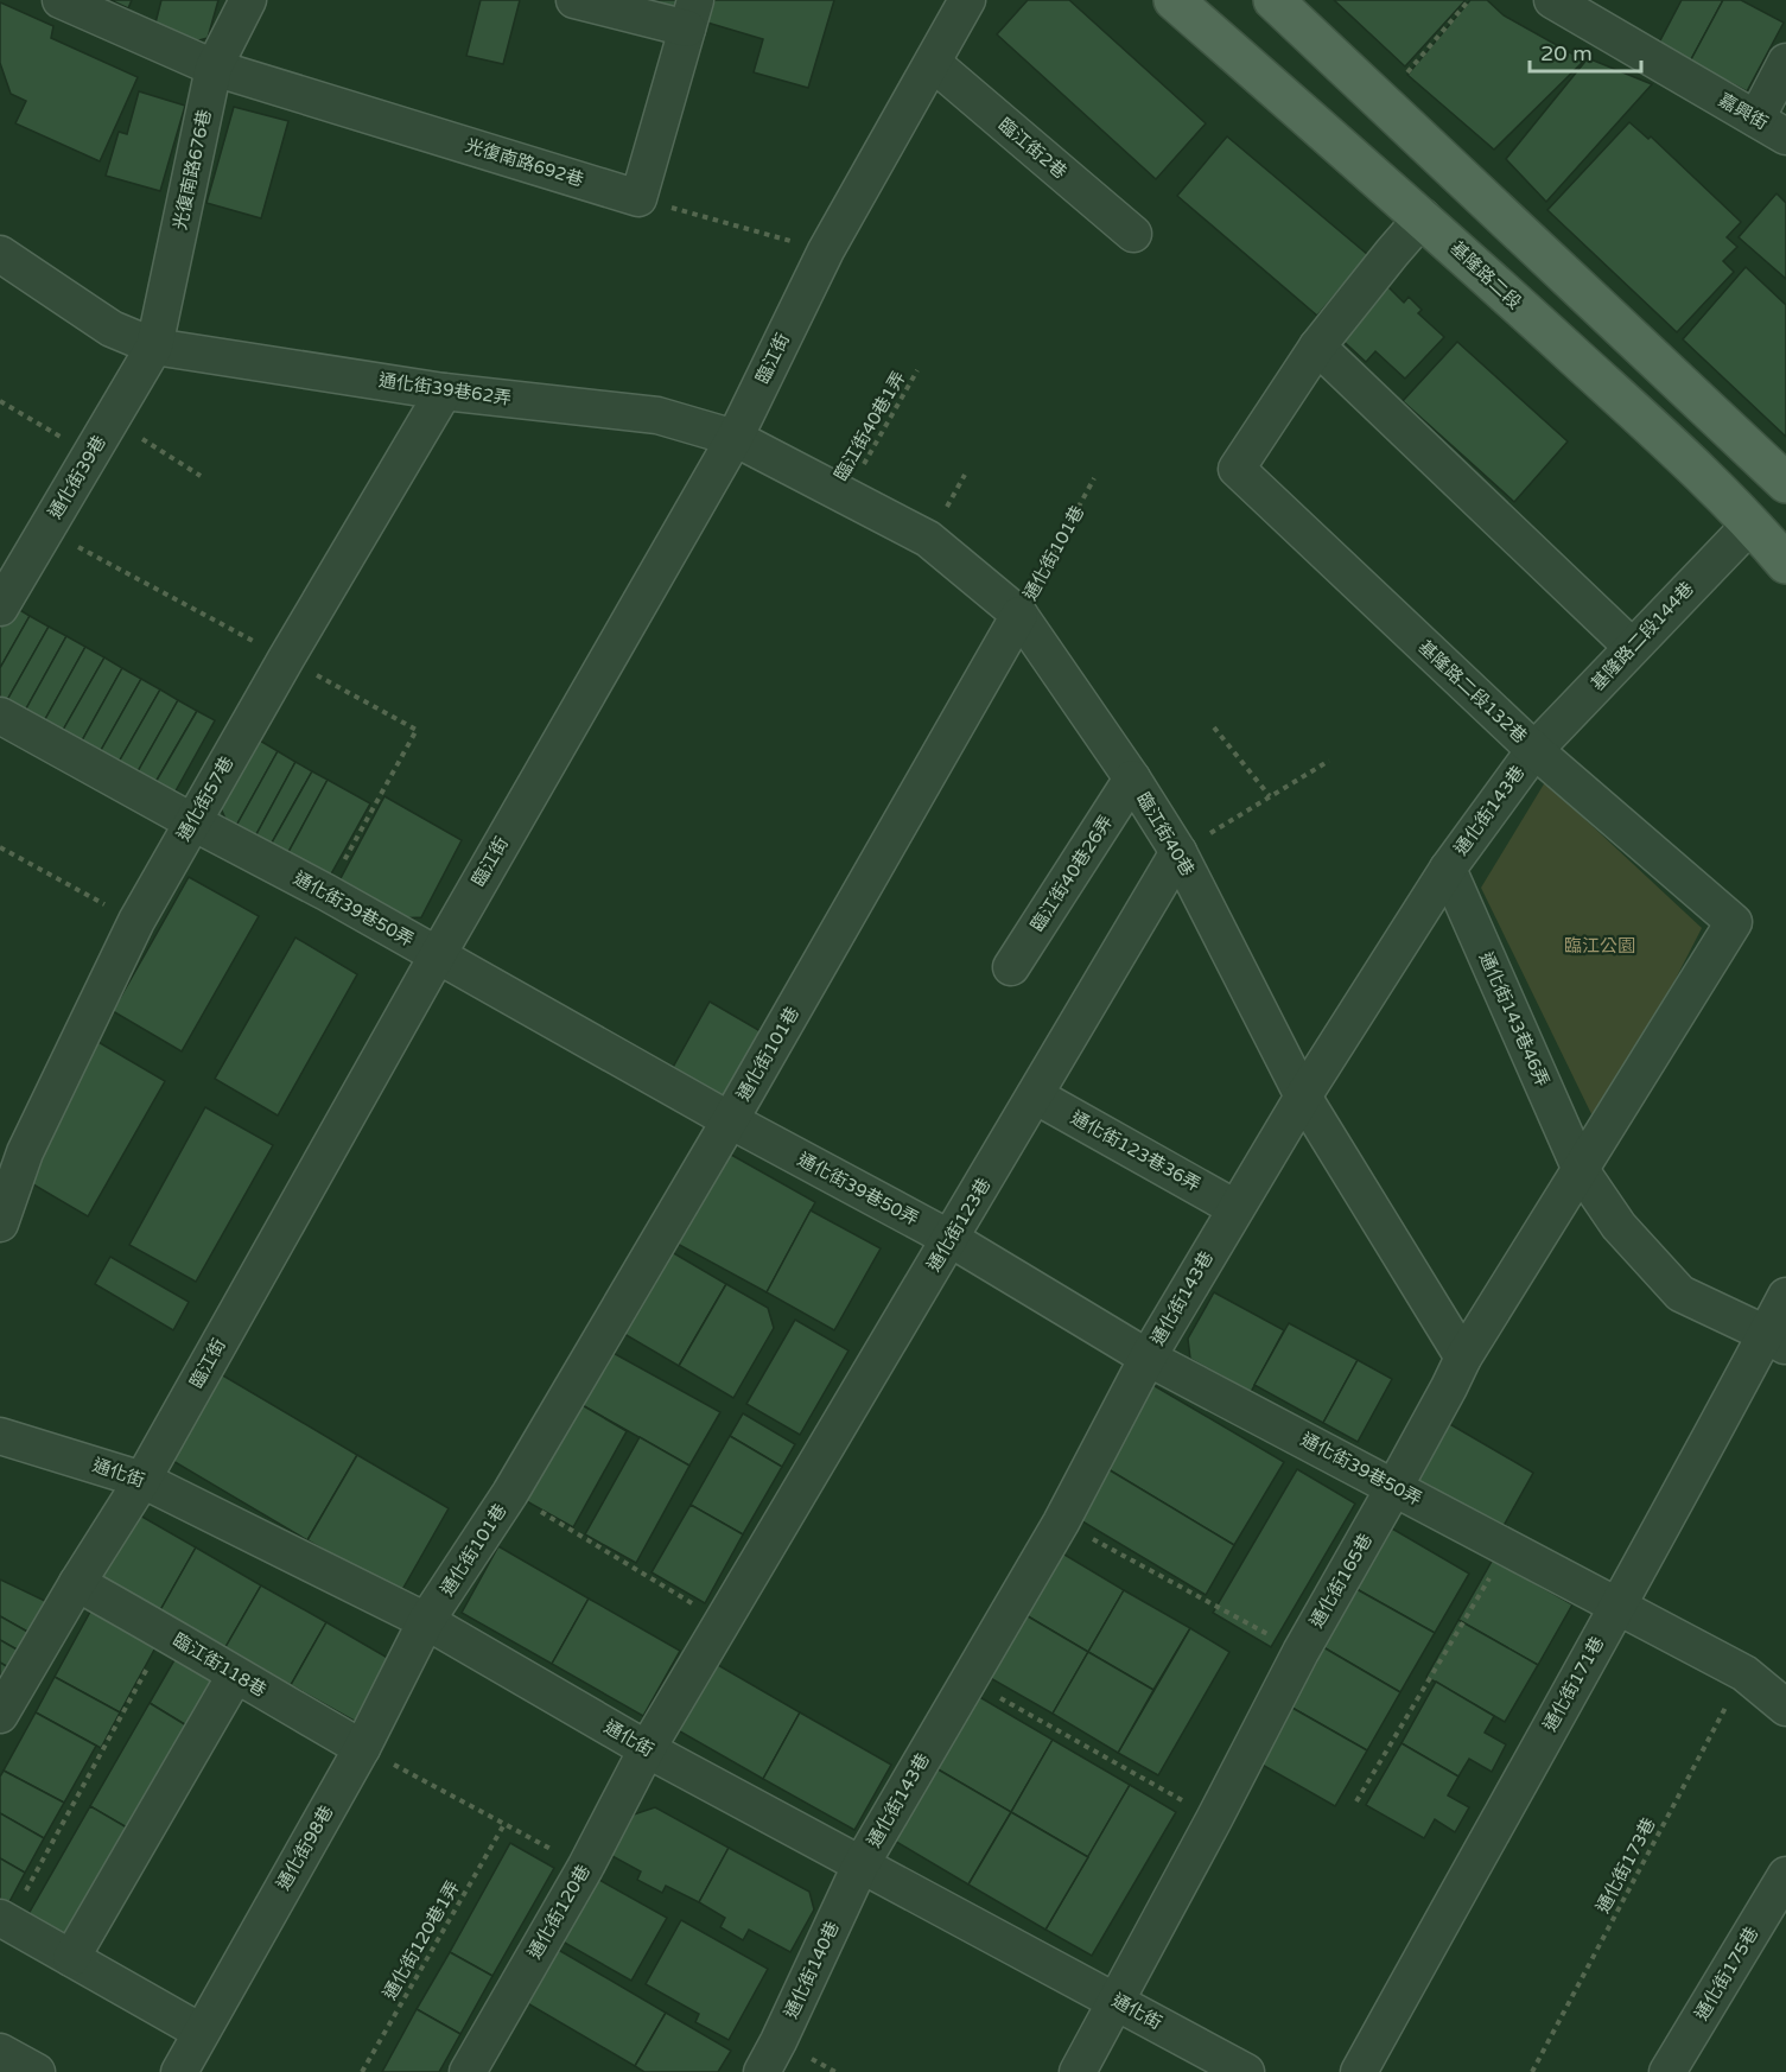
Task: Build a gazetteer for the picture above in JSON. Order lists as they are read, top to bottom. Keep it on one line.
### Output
{"streets":{"main road":["基隆路二段"],"street":["嘉興街","臨江街2巷","光復南路692巷","光復南路676巷","臨江街","通化街39巷62弄","通化街39巷","通化街101巷","基隆路二段144巷","基隆路二段132巷","通化街57巷","通化街143巷","臨江街40巷","臨江街40巷26弄","通化街39巷50弄","通化街143巷46弄","通化街123巷36弄","通化街123巷","通化街","通化街165巷","臨江街118巷","通化街171巷","通化街98巷","通化街120巷","通化街140巷","通化街175巷"],"path":["臨江街40巷1弄","通化街173巷","通化街120巷1弄"]},"crossings":[["臨江街2巷","臨江街"],["光復南路692巷","光復南路676巷"],["光復南路676巷","通化街39巷62弄"],["光復南路676巷","通化街39巷"],["基隆路二段","基隆路二段144巷"],["基隆路二段","基隆路二段132巷"],["臨江街","通化街39巷62弄"],["臨江街","臨江街40巷"],["臨江街","通化街39巷50弄"],["臨江街","通化街"],["臨江街","臨江街118巷"],["通化街39巷62弄","通化街39巷"],["通化街39巷62弄","通化街57巷"],["通化街39巷62弄","臨江街40巷"],["臨江街40巷1弄","臨江街40巷"],["通化街101巷","臨江街40巷"],["通化街101巷","通化街39巷50弄"],["通化街101巷","通化街"],["通化街101巷","通化街98巷"],["基隆路二段144巷","基隆路二段132巷"],["基隆路二段144巷","通化街143巷"],["基隆路二段132巷","通化街143巷"],["基隆路二段132巷","通化街143巷46弄"],["基隆路二段132巷","通化街165巷"],["通化街57巷","通化街39巷50弄"],["通化街143巷","臨江街40巷"],["通化街143巷","通化街39巷50弄"],["通化街143巷","通化街143巷46弄"],["通化街143巷","通化街123巷36弄"],["通化街143巷","通化街"],["通化街143巷","通化街140巷"],["臨江街40巷","臨江街40巷26弄"],["臨江街40巷","通化街123巷"],["臨江街40巷","通化街165巷"],["通化街39巷50弄","通化街123巷"],["通化街39巷50弄","通化街165巷"],["通化街39巷50弄","通化街171巷"],["通化街39巷50弄","通化街173巷"],["通化街143巷46弄","通化街165巷"],["通化街143巷46弄","通化街171巷"],["通化街123巷36弄","通化街123巷"],["通化街123巷","通化街"],["通化街123巷","通化街120巷"],["通化街","通化街165巷"],["通化街","通化街98巷"],["通化街","通化街120巷"],["通化街","通化街140巷"],["臨江街118巷","通化街98巷"]],"parks":["臨江公園"],"scale_bar":"20 m"}
